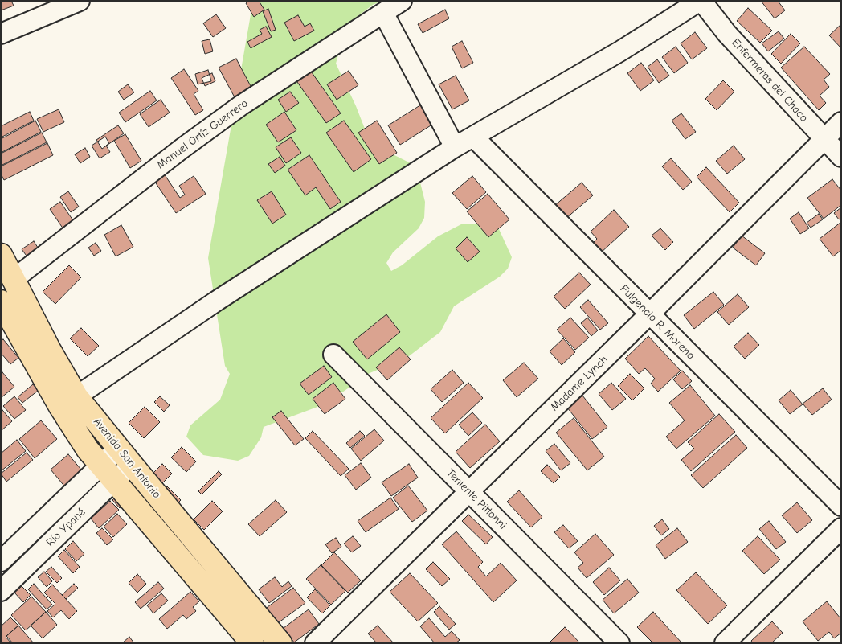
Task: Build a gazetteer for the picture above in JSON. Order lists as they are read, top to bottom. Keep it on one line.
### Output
{"streets":{"main road":["Avenida San Antonio"],"street":["Enfermeras del Chaco","Manuel Ortíz Guerrero","Fulgencio R. Moreno","Madame Lynch","Teniente Pittonni","Río Ypané"]},"crossings":[["Enfermeras del Chaco","Madame Lynch"],["Manuel Ortíz Guerrero","Avenida San Antonio"],["Fulgencio R. Moreno","Madame Lynch"],["Madame Lynch","Teniente Pittonni"],["Avenida San Antonio","Río Ypané"]]}
